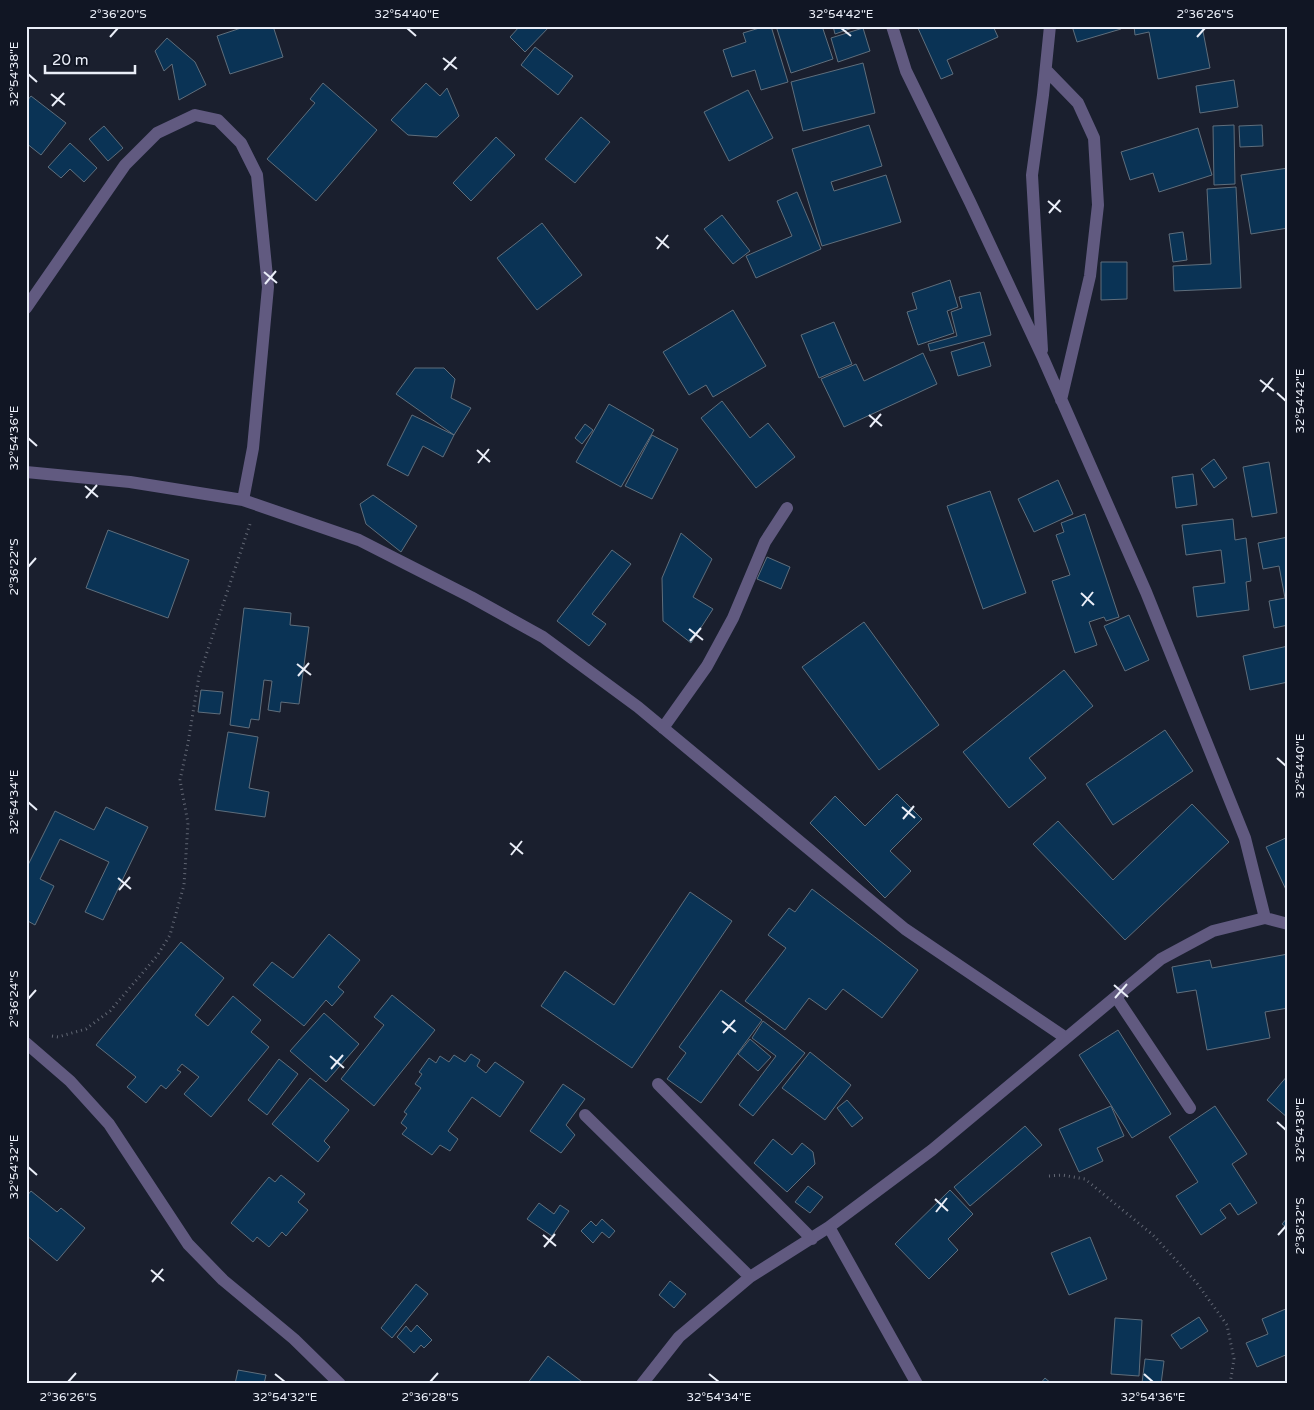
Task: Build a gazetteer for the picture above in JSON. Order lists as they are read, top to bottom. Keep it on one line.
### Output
{"scale_bar":"20 m","coordinates":["2°36'20\"S","32°54'40\"E","32°54'42\"E","2°36'26\"S","32°54'38\"E","32°54'36\"E","2°36'22\"S","32°54'34\"E","2°36'24\"S","32°54'32\"E","2°36'32\"S","2°36'28\"S"]}
